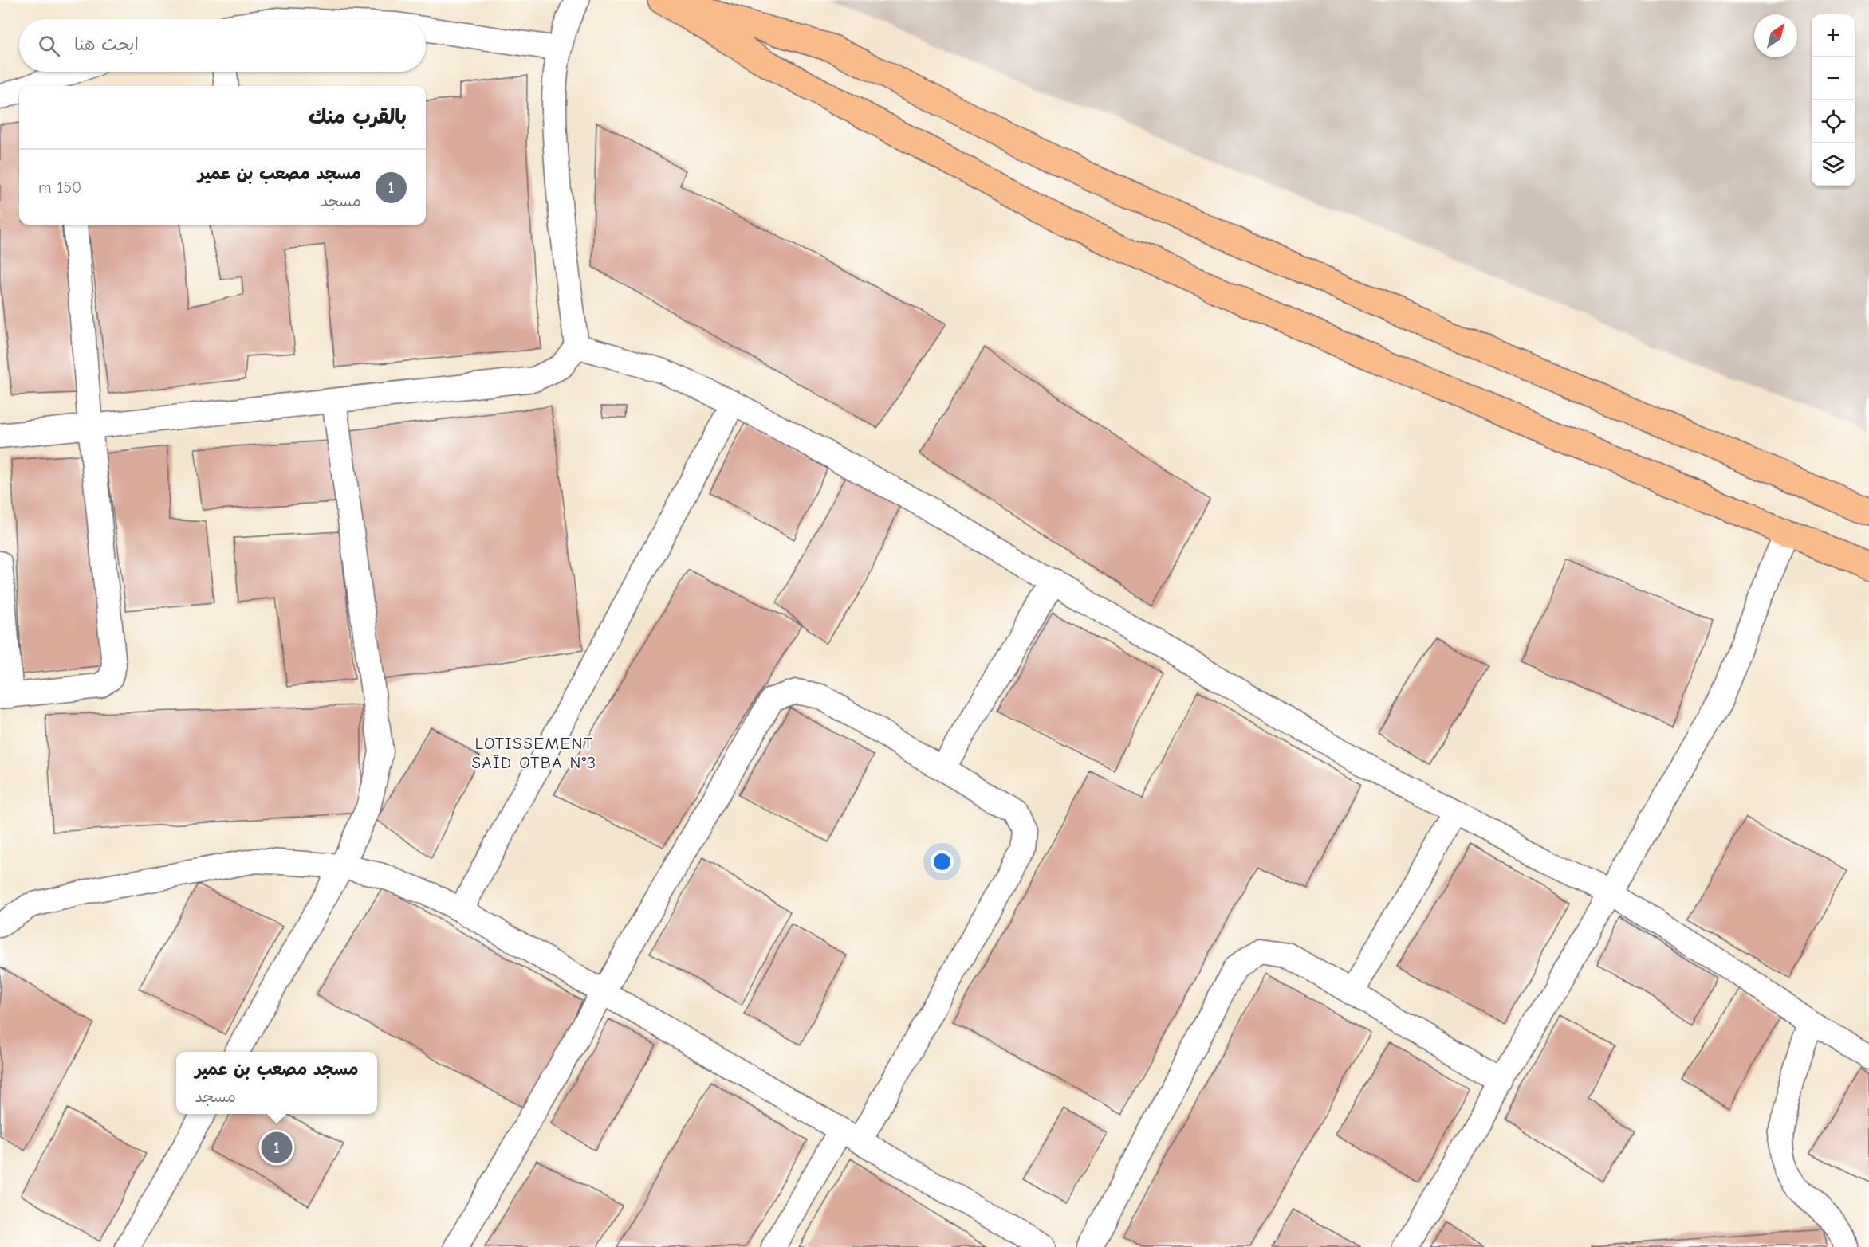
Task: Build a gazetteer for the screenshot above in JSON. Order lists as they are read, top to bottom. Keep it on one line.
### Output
{"districts":["LOTISSEMENT SAÏD OTBA N°3"],"north":"top right","page":{"map_buttons":["+","−"],"search":"ابحث هنا","heading":"بالقرب منك","list":[{"mark":"1","name":"مسجد مصعب بن عمير","note":"مسجد","value":"150 m"}],"popup":["مسجد مصعب بن عمير","مسجد"],"pins":"1"}}
